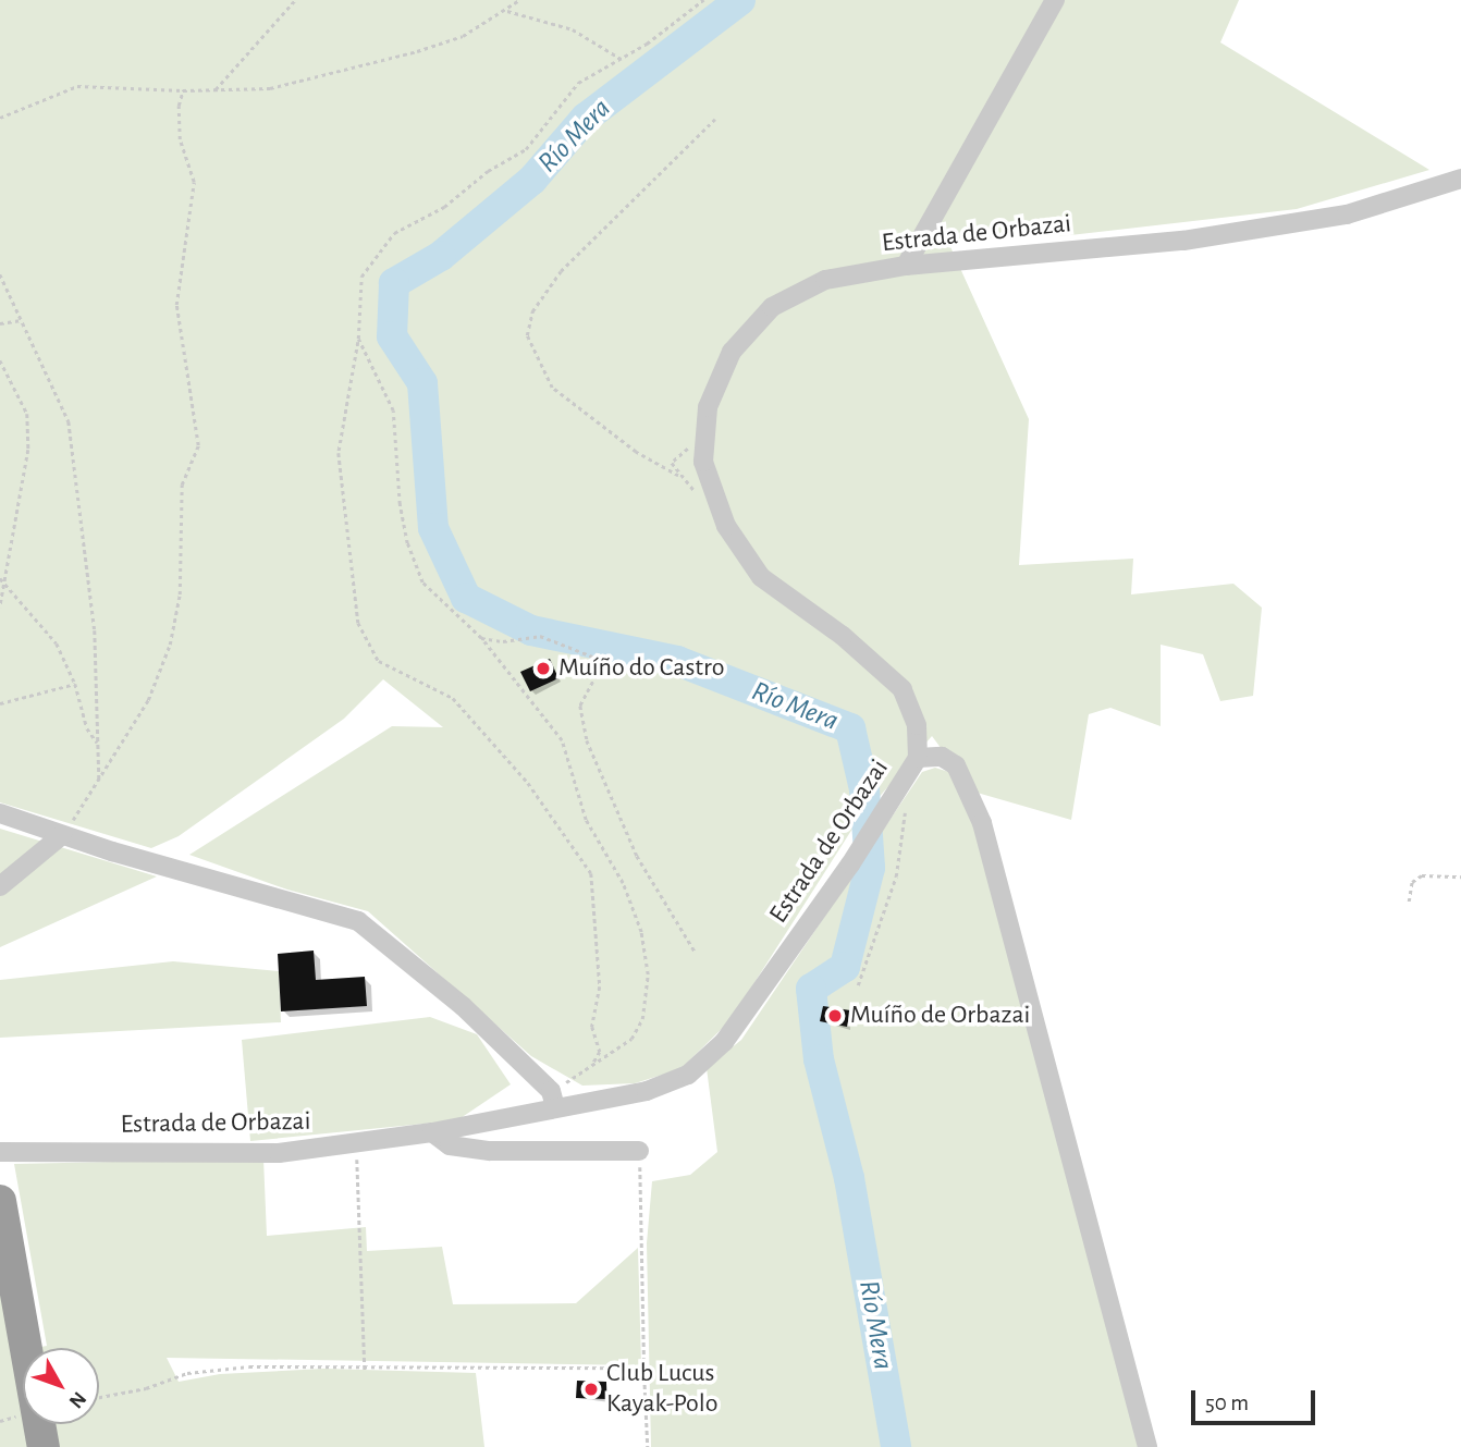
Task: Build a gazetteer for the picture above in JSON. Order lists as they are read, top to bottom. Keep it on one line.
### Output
{"streets":{"street":["Estrada de Orbazai"]},"water":["Río Mera"],"places":["Muíño do Castro","Muíño de Orbazai","Club Lucus Kayak-Polo"],"scale_bar":"50 m","north":"bottom right"}
